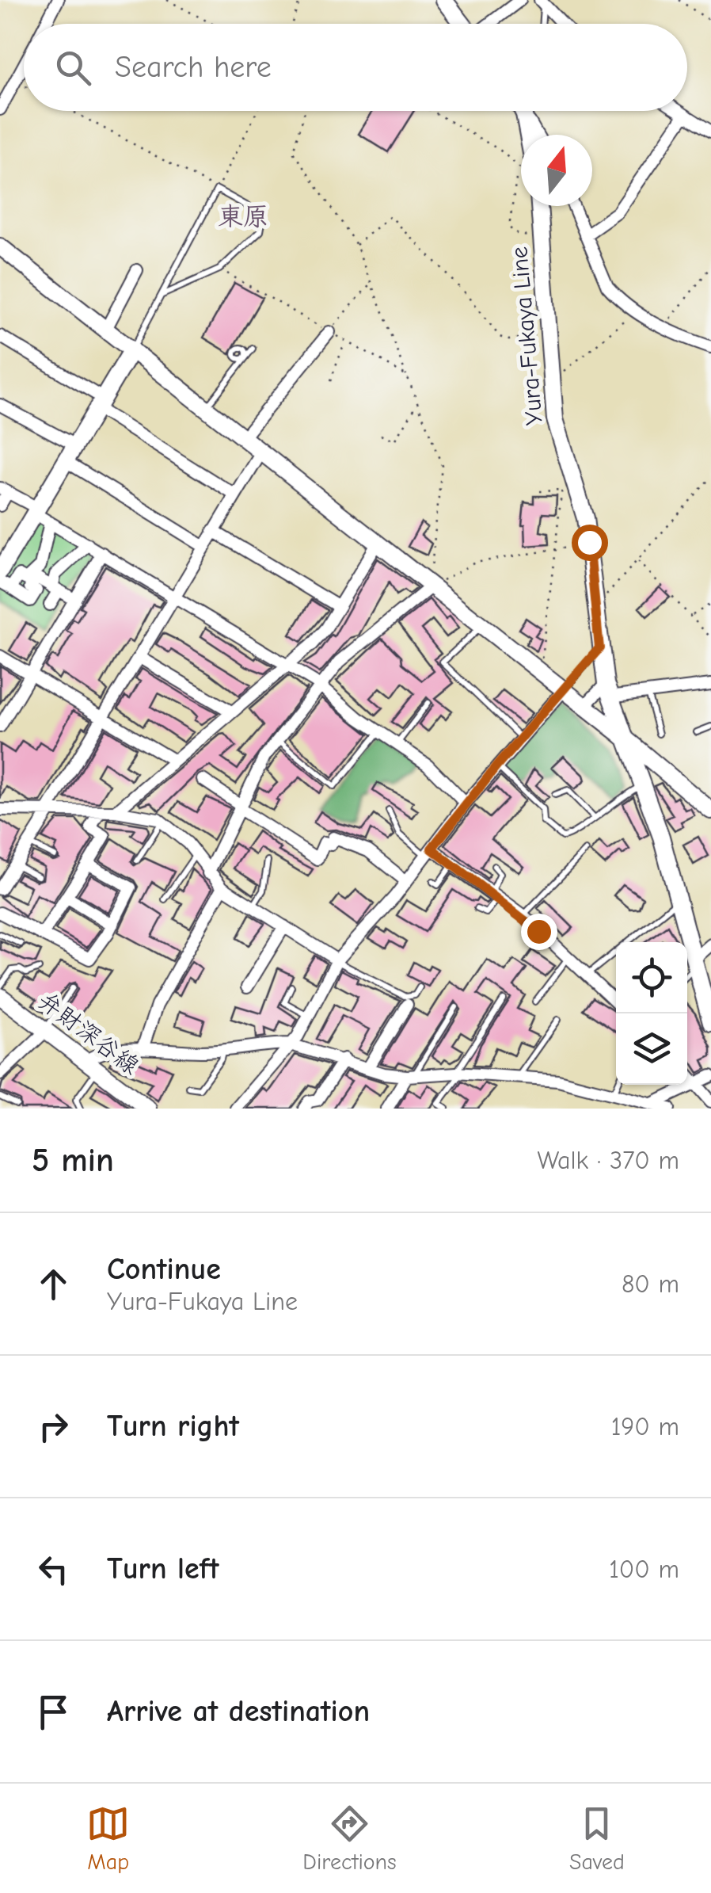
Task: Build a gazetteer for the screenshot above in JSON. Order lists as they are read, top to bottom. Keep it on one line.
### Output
{"streets":{"street":["Yura-Fukaya Line","弁財深谷線"]},"districts":["東原"],"north":"top","page":{"search":"Search here","heading":["5 min","Walk · 370 m"],"list":[["Continue","Yura-Fukaya Line","80 m"],["Turn right","190 m"],["Turn left","100 m"],"Arrive at destination"],"nav":["Map","Directions","Saved"]}}
